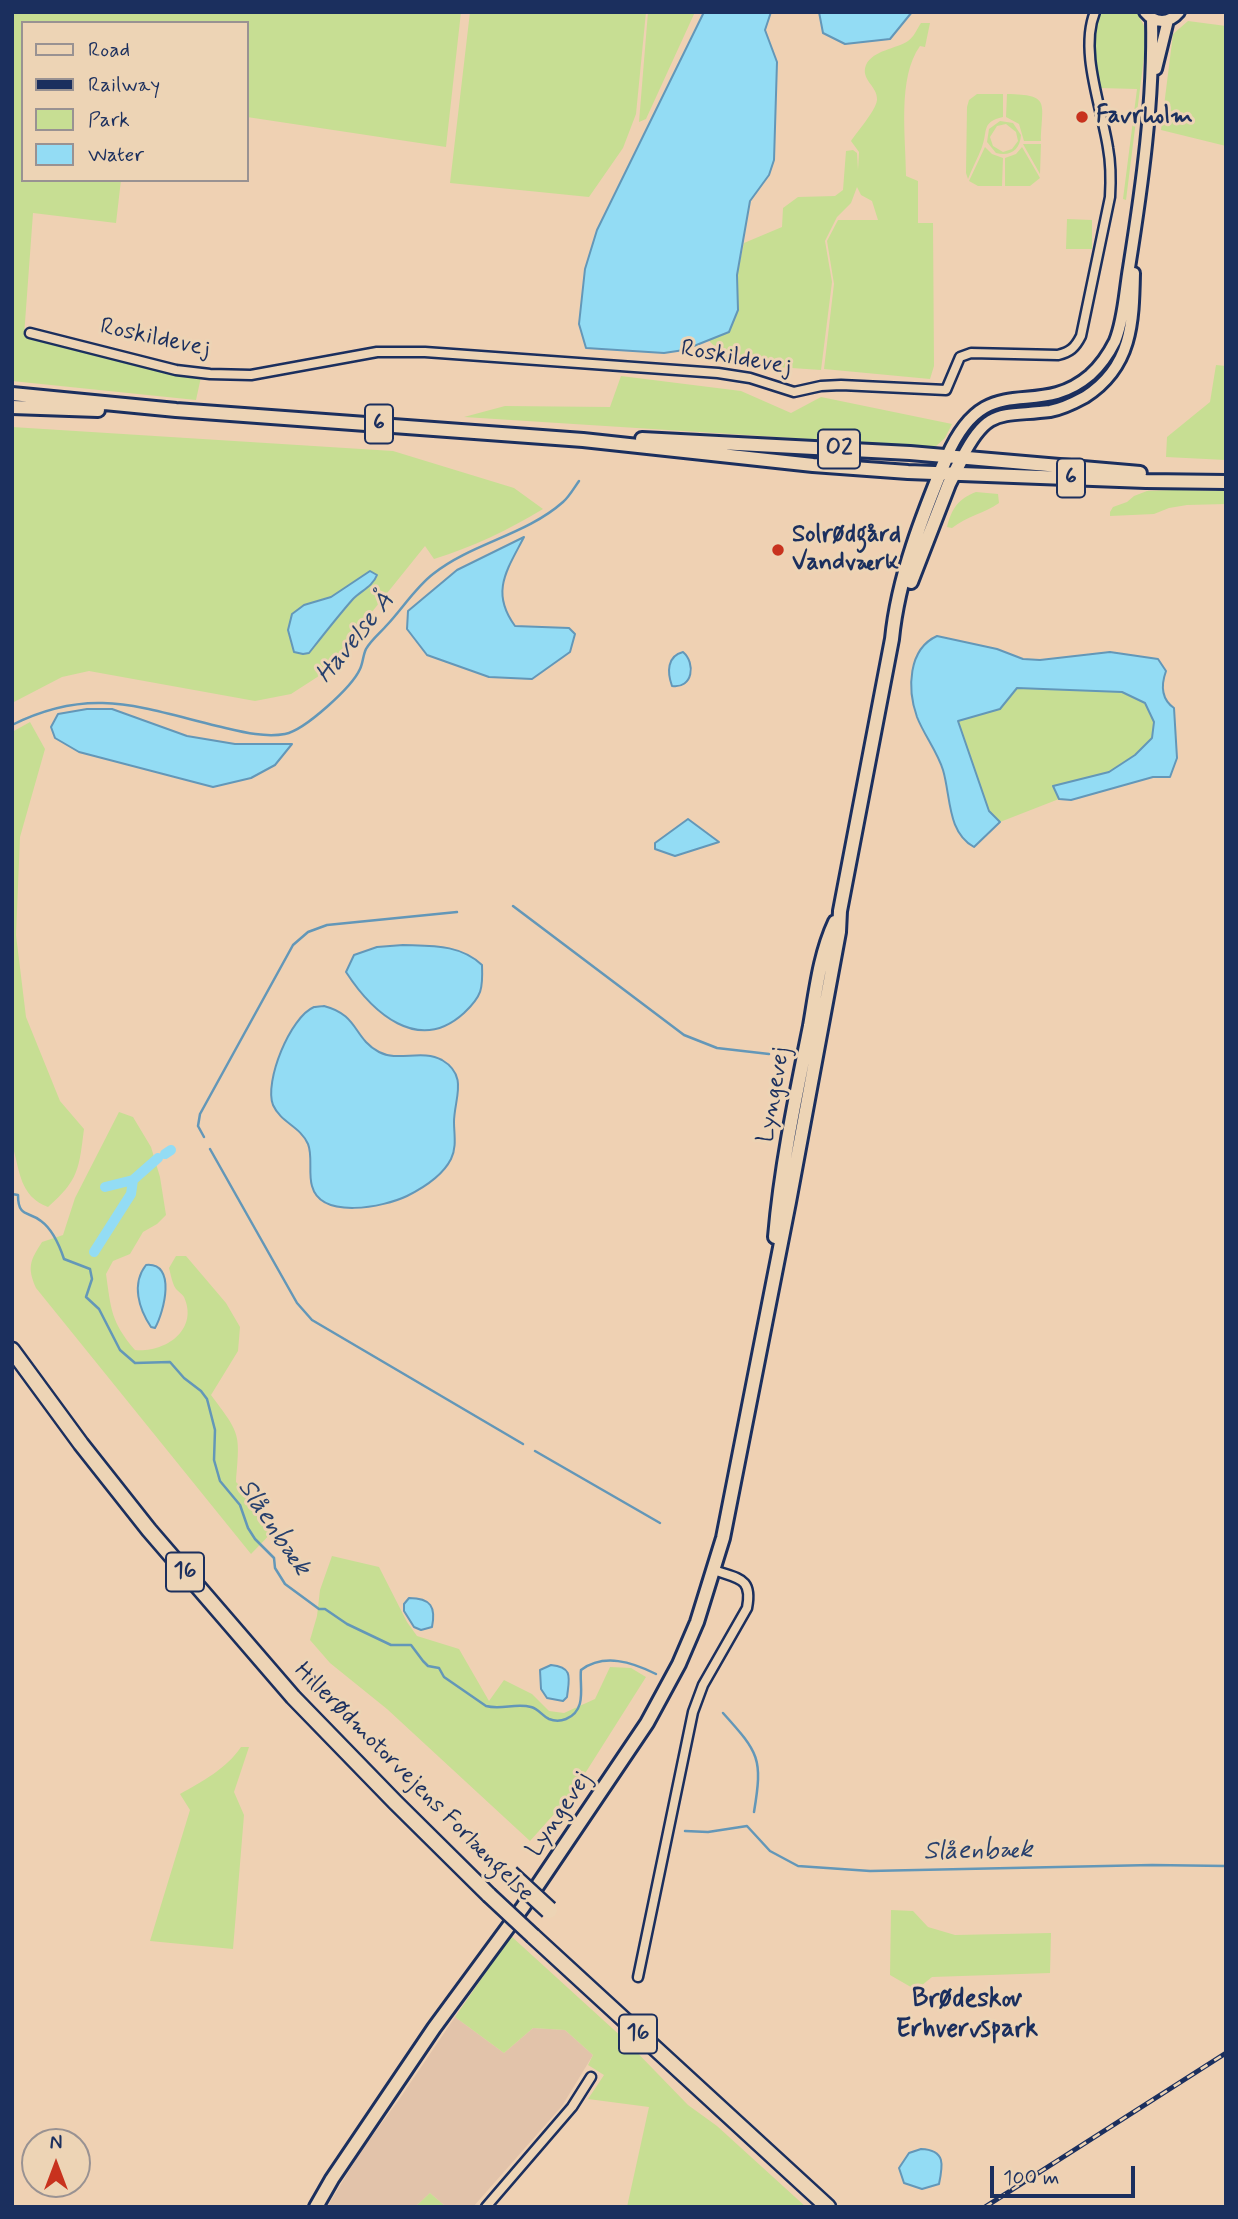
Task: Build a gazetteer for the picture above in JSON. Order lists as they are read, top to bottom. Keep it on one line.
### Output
{"streets":{"highway":["16","Hillerødmotorvejens Forlængelse"],"main road":["6","O2","Lyngevej"],"street":["Roskildevej"]},"crossings":[["6","O2"],["6","Lyngevej"],["O2","Lyngevej"]],"districts":["Brødeskov Erhvervspark"],"water":["Havelse Å","Slåenbæk"],"places":["Favrholm","Solrødgård Vandværk"],"legend":["Road","Railway","Park","Water"],"scale_bar":"100 m","north":"top"}
